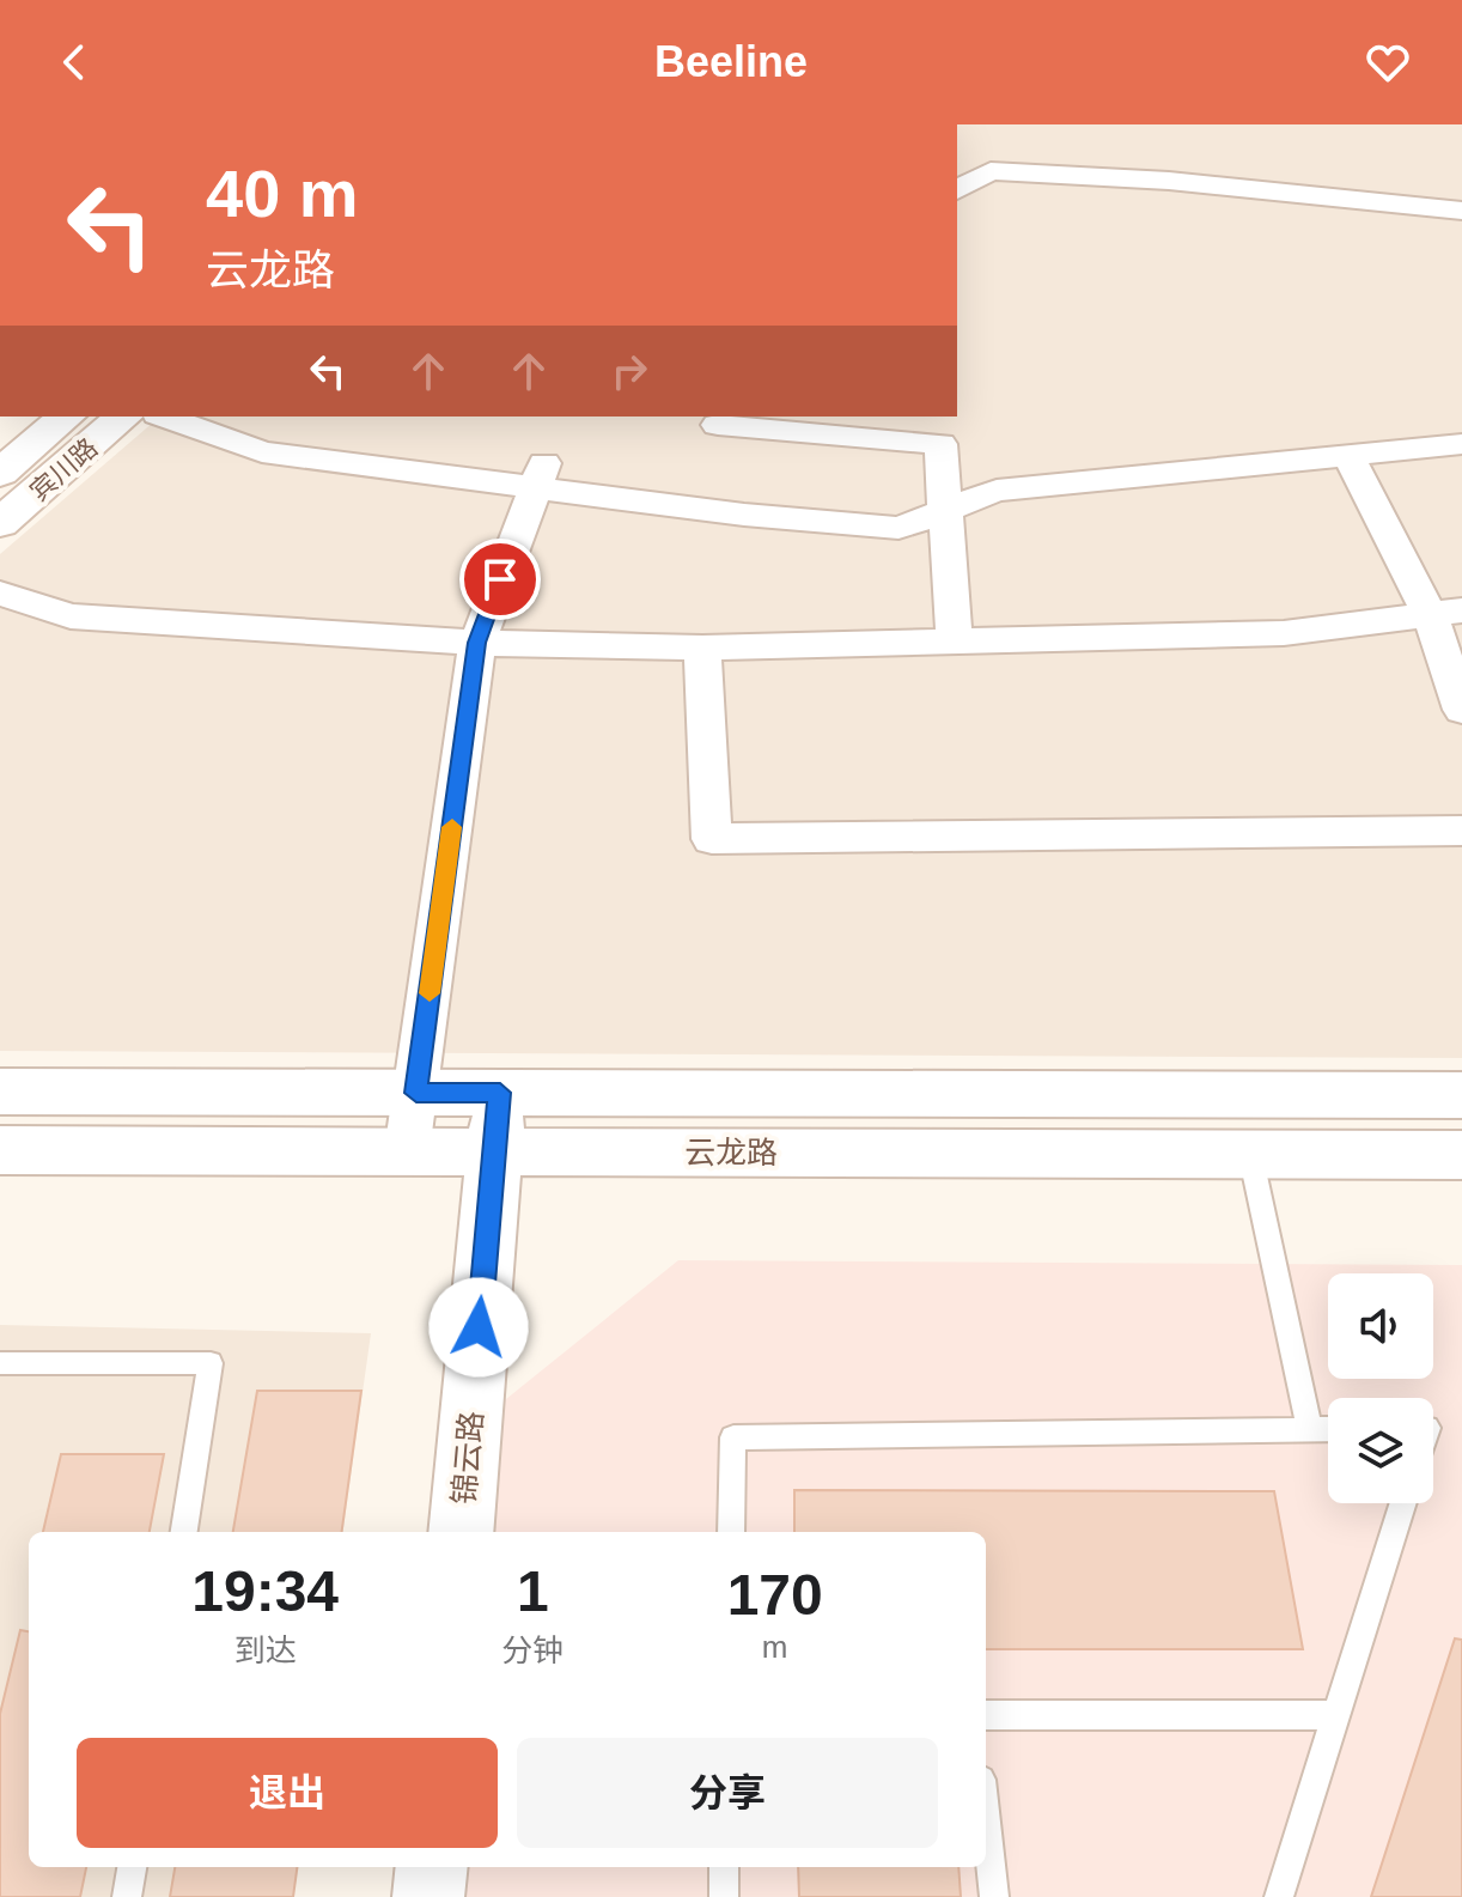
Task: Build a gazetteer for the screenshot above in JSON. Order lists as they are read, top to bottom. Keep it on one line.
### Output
{"streets":{"street":["宾川路","云龙路","锦云路"]},"crossings":[["云龙路","锦云路"]],"page":{"header":"Beeline","turn":["40 m","云龙路"],"eta":["19:34","到达","1","分钟","170","m"],"buttons":["退出","分享"]}}
